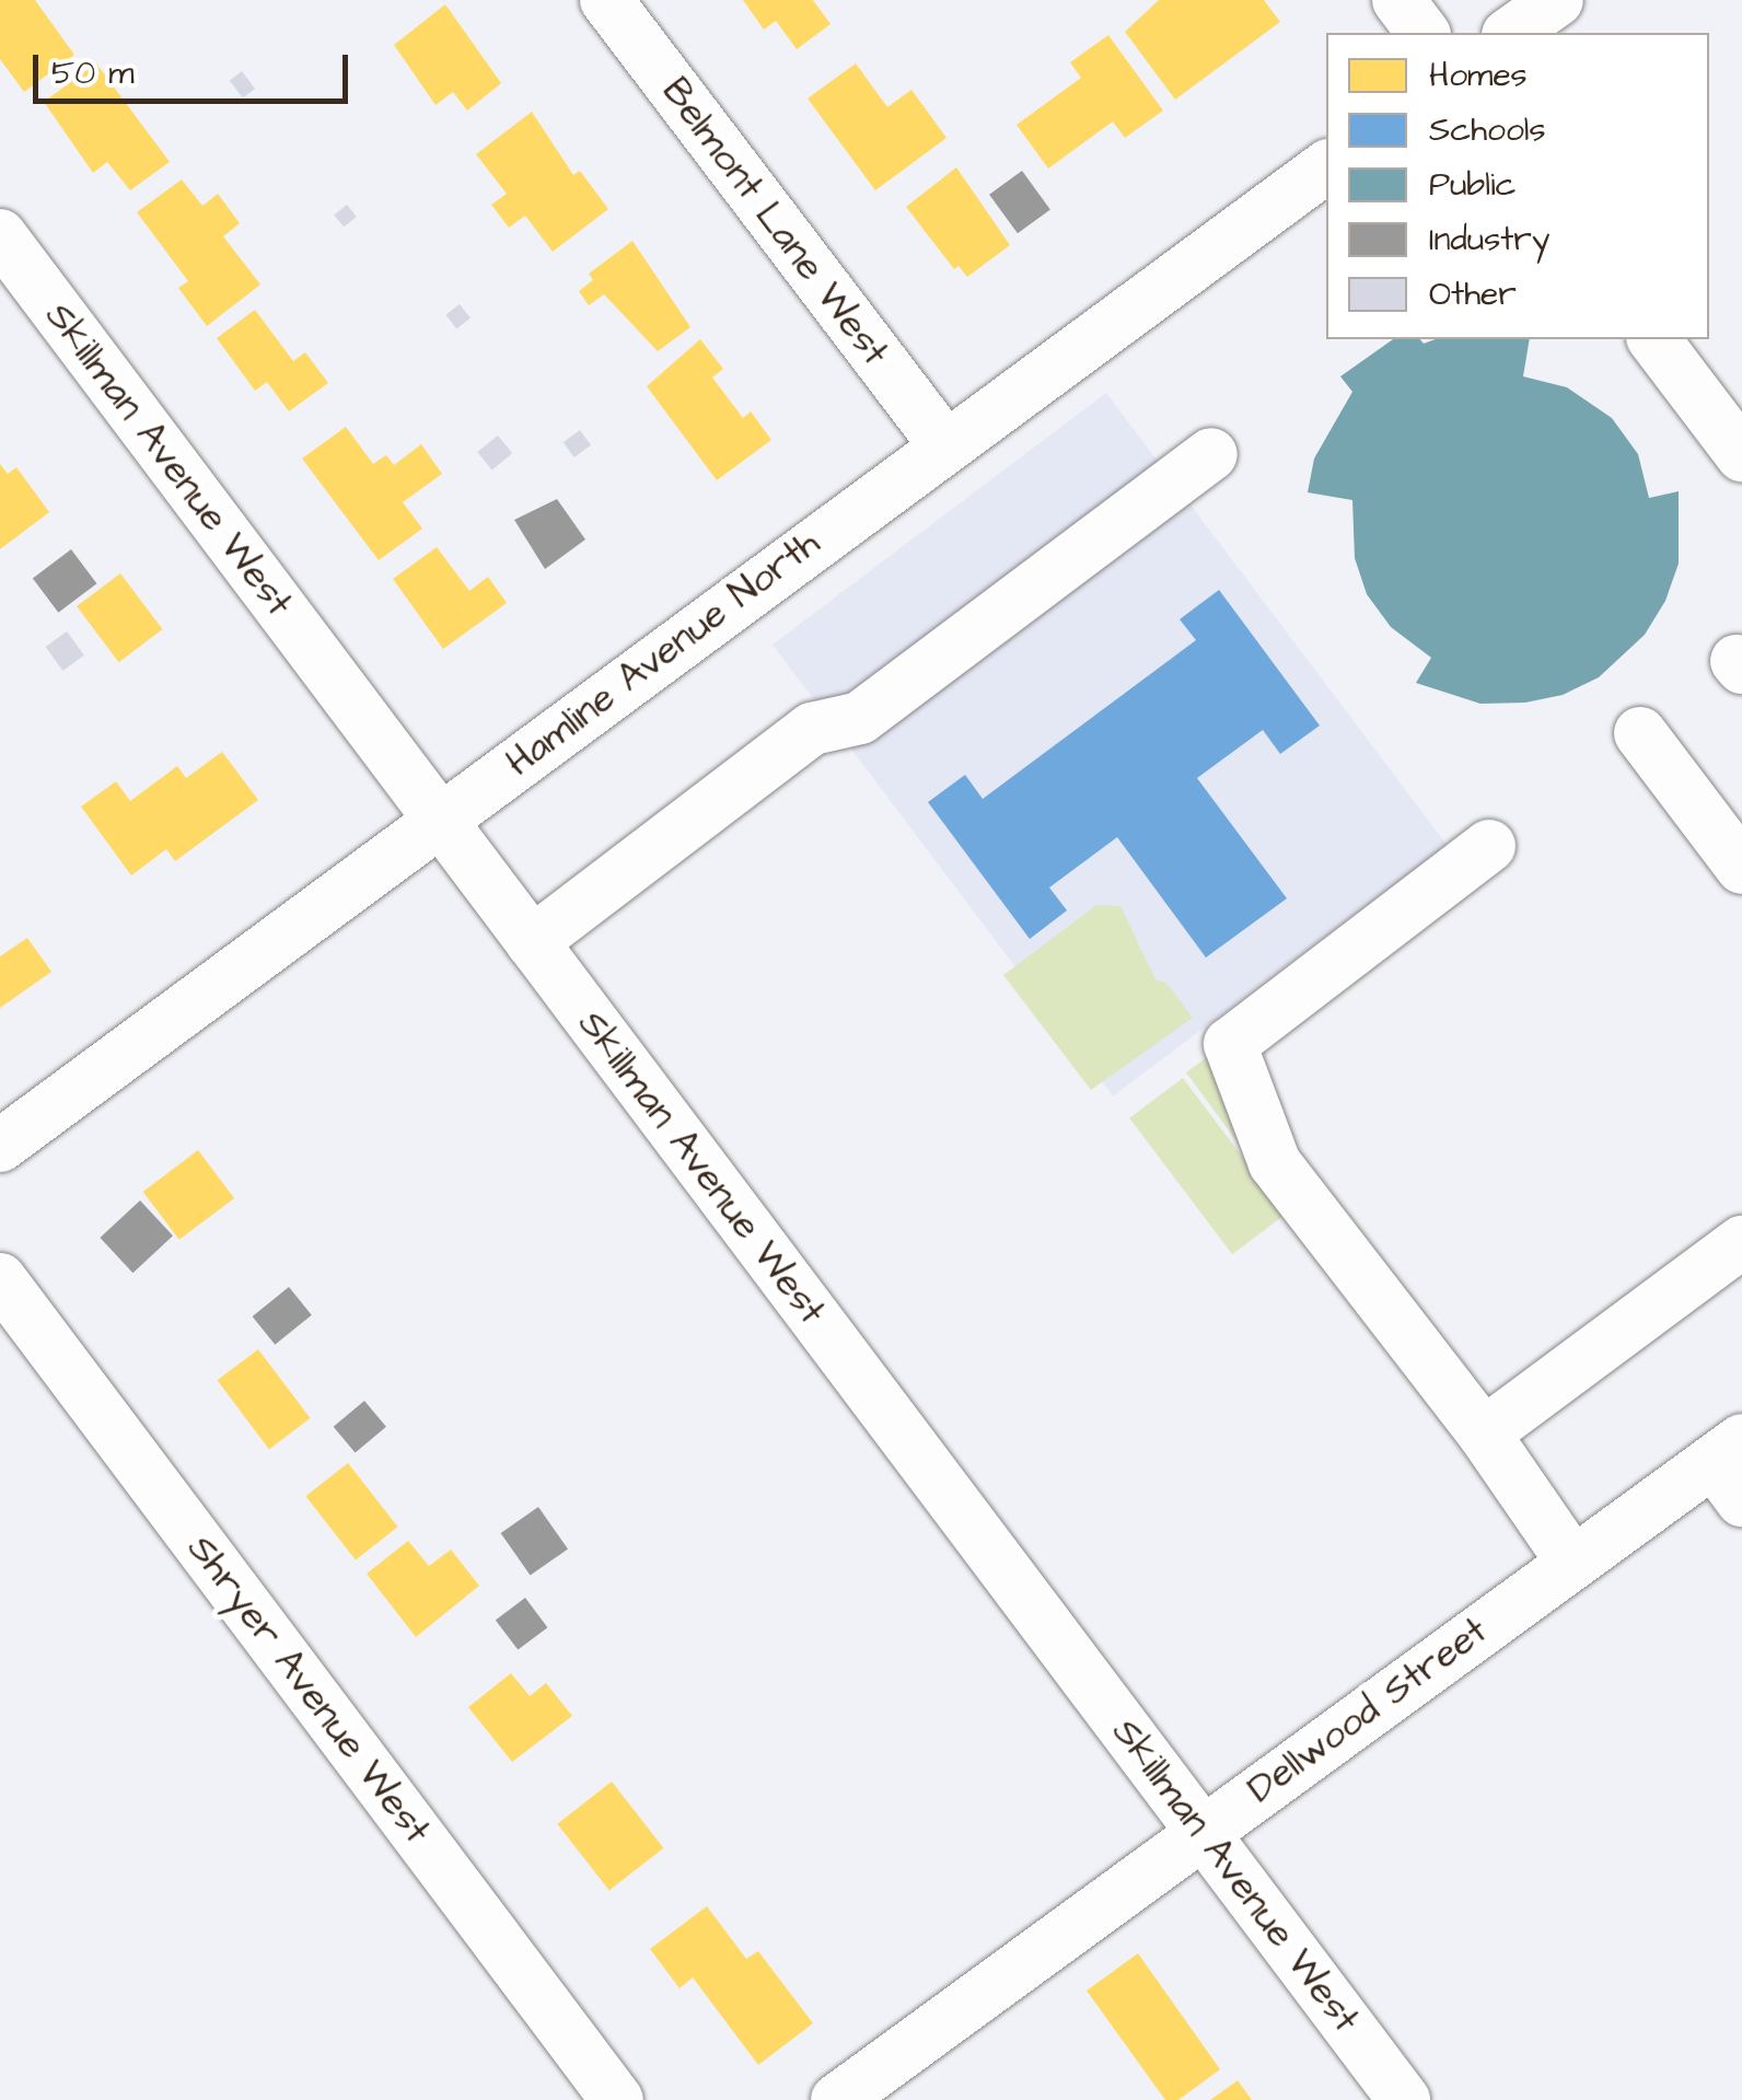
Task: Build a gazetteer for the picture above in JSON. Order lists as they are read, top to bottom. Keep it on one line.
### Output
{"streets":{"street":["Belmont Lane West","Skillman Avenue West","Hamline Avenue North","Shryer Avenue West","Dellwood Street"]},"crossings":[["Belmont Lane West","Hamline Avenue North"],["Skillman Avenue West","Hamline Avenue North"],["Skillman Avenue West","Dellwood Street"]],"legend":["Homes","Schools","Public","Industry","Other"],"scale_bar":"50 m"}
